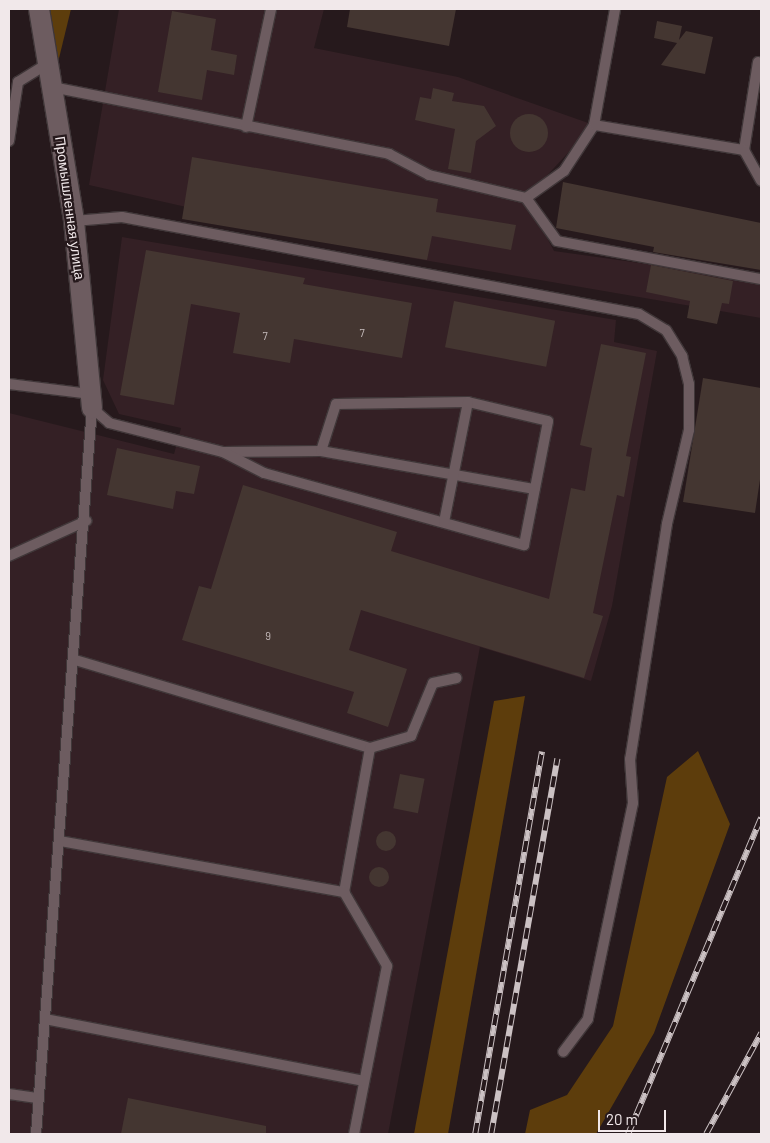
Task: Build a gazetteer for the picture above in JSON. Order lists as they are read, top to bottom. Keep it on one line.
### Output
{"streets":{"street":["Промышленная улица"]},"house_numbers":["7","7","9"],"scale_bar":"20 m"}
